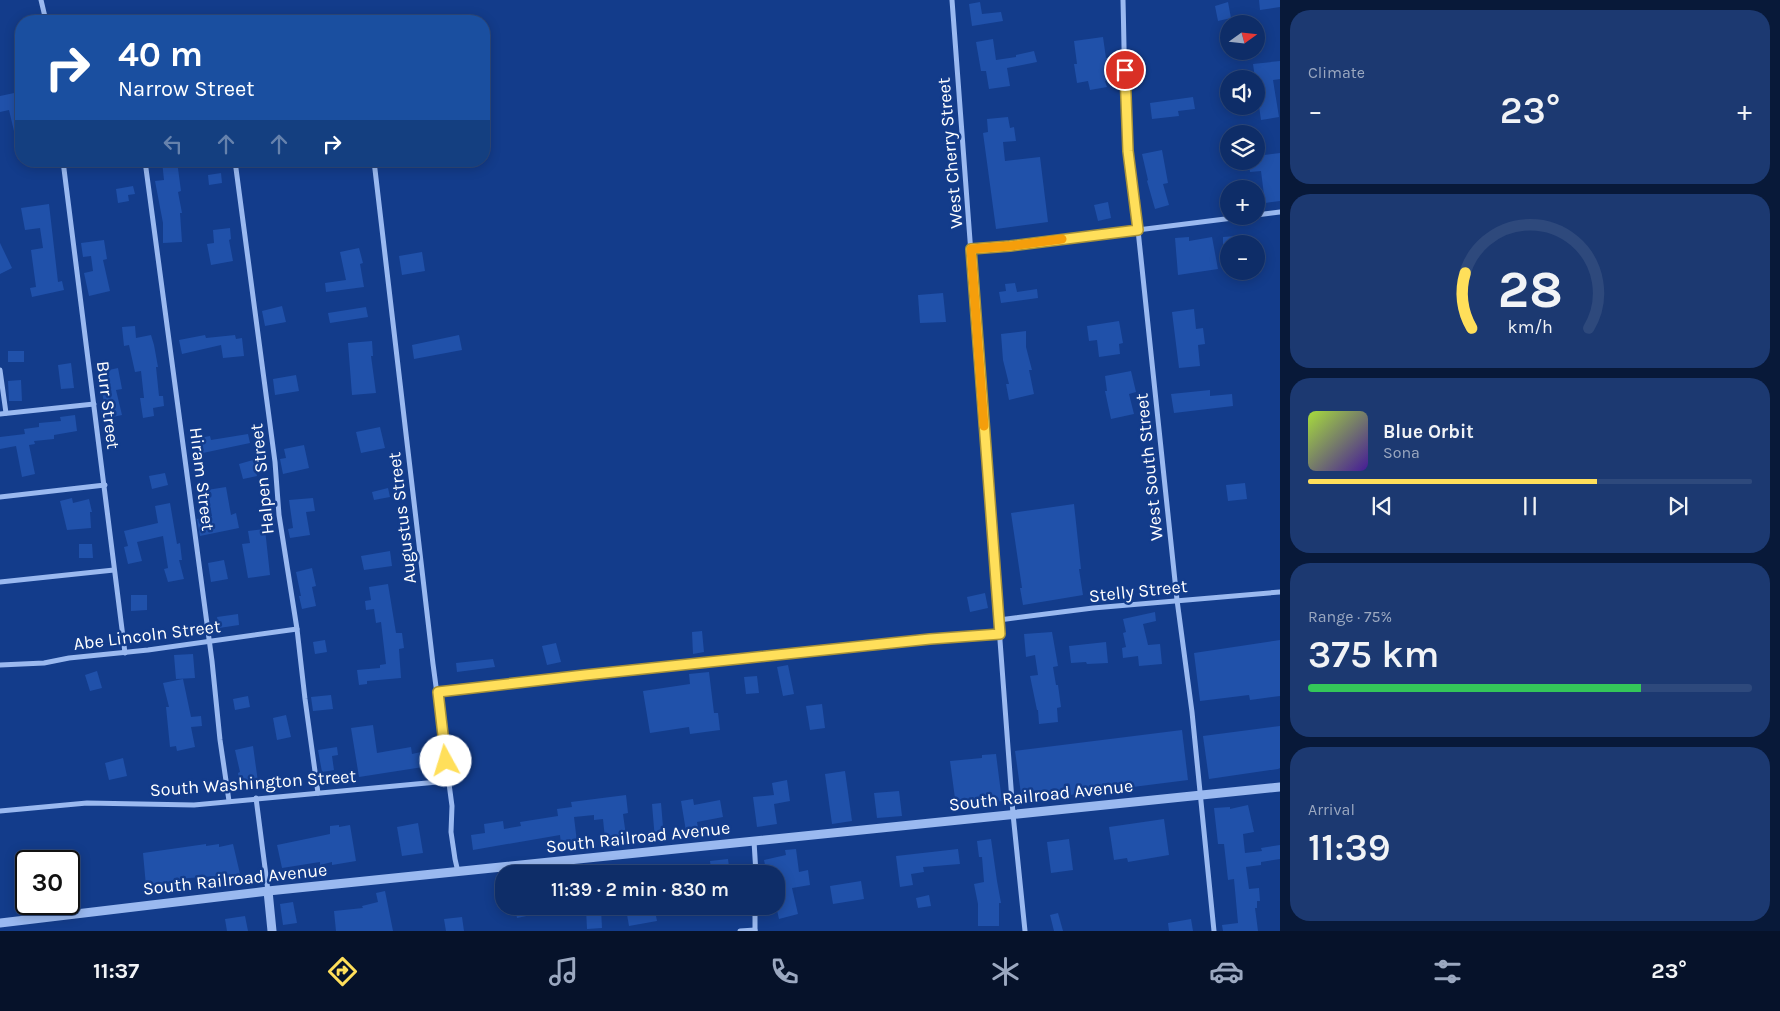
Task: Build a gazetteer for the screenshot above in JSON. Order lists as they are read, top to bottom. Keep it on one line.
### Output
{"streets":{"street":["West Cherry Street","Burr Street","West South Street","Hiram Street","Halpen Street","Augustus Street","Stelly Street","Abe Lincoln Street","South Washington Street","South Railroad Avenue"]},"crossings":[["West Cherry Street","Stelly Street"],["West Cherry Street","South Railroad Avenue"],["Burr Street","Abe Lincoln Street"],["West South Street","Stelly Street"],["West South Street","South Railroad Avenue"],["Hiram Street","Abe Lincoln Street"],["Hiram Street","South Washington Street"],["Halpen Street","Abe Lincoln Street"],["Halpen Street","South Washington Street"],["Augustus Street","South Washington Street"],["Augustus Street","South Railroad Avenue"]],"north":"right","page":{"tile":["Climate",["Range · 75%","375 km"],["Arrival","11:39"]],"map_buttons":["+","−"],"turn":["40 m","Narrow Street"],"heat":["−","23°","+"],"song":["Blue Orbit","Sona"],"limit":"30","trip":"11:39 · 2 min · 830 m","tabs":["11:37","23°"],"gauge":["28","km/h"]}}
